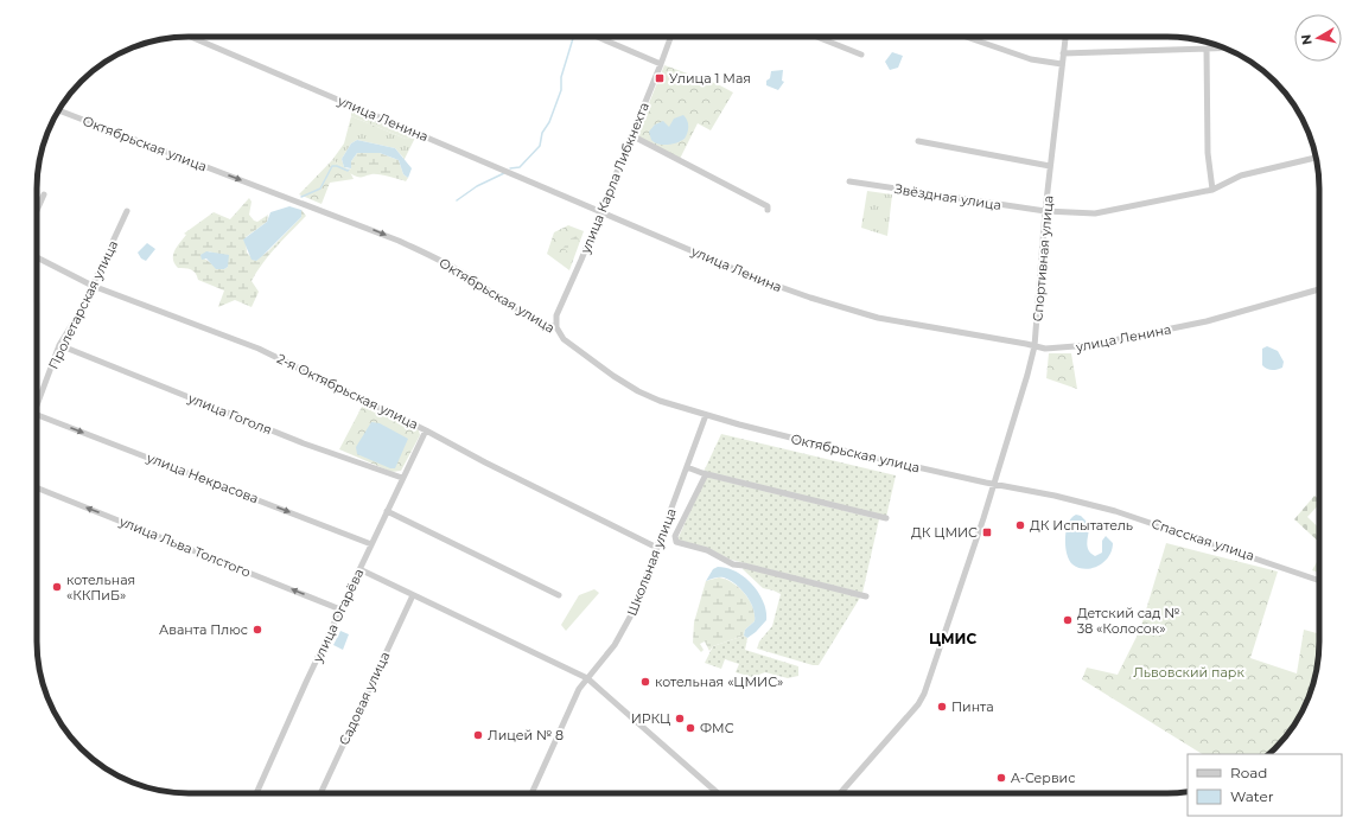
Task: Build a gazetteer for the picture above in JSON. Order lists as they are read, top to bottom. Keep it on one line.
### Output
{"streets":{"street":["улица Ленина","Октябрьская улица","улица Карла Либкнехта","Звёздная улица","Спортивная улица","Пролетарская улица","2-я Октябрьская улица","улица Гоголя","улица Некрасова","Спасская улица","улица Льва Толстого","Школьная улица","улица Огарёва","Садовая улица"]},"crossings":[["улица Ленина","улица Карла Либкнехта"],["улица Ленина","Спортивная улица"],["Октябрьская улица","улица Карла Либкнехта"],["Октябрьская улица","Спортивная улица"],["Октябрьская улица","Спасская улица"],["Октябрьская улица","Школьная улица"],["Звёздная улица","Спортивная улица"],["Спортивная улица","Спасская улица"],["Пролетарская улица","2-я Октябрьская улица"],["Пролетарская улица","улица Гоголя"],["2-я Октябрьская улица","Школьная улица"],["2-я Октябрьская улица","улица Огарёва"],["улица Гоголя","улица Огарёва"],["улица Некрасова","улица Огарёва"],["улица Льва Толстого","улица Огарёва"]],"one_way":["Октябрьская улица","улица Некрасова","улица Льва Толстого"],"districts":["ЦМИС"],"parks":["Львовский парк"],"places":{"transit":["Улица 1 Мая","ДК ЦМИС"],"other":["ДК Испытатель","котельная «ККПиБ»","Детский сад № 38 «Колосок»","Аванта Плюс","котельная «ЦМИС»","Пинта","ИРКЦ","ФМС","Лицей № 8","A-Сервис"]},"legend":["Road","Water"],"north":"left"}
